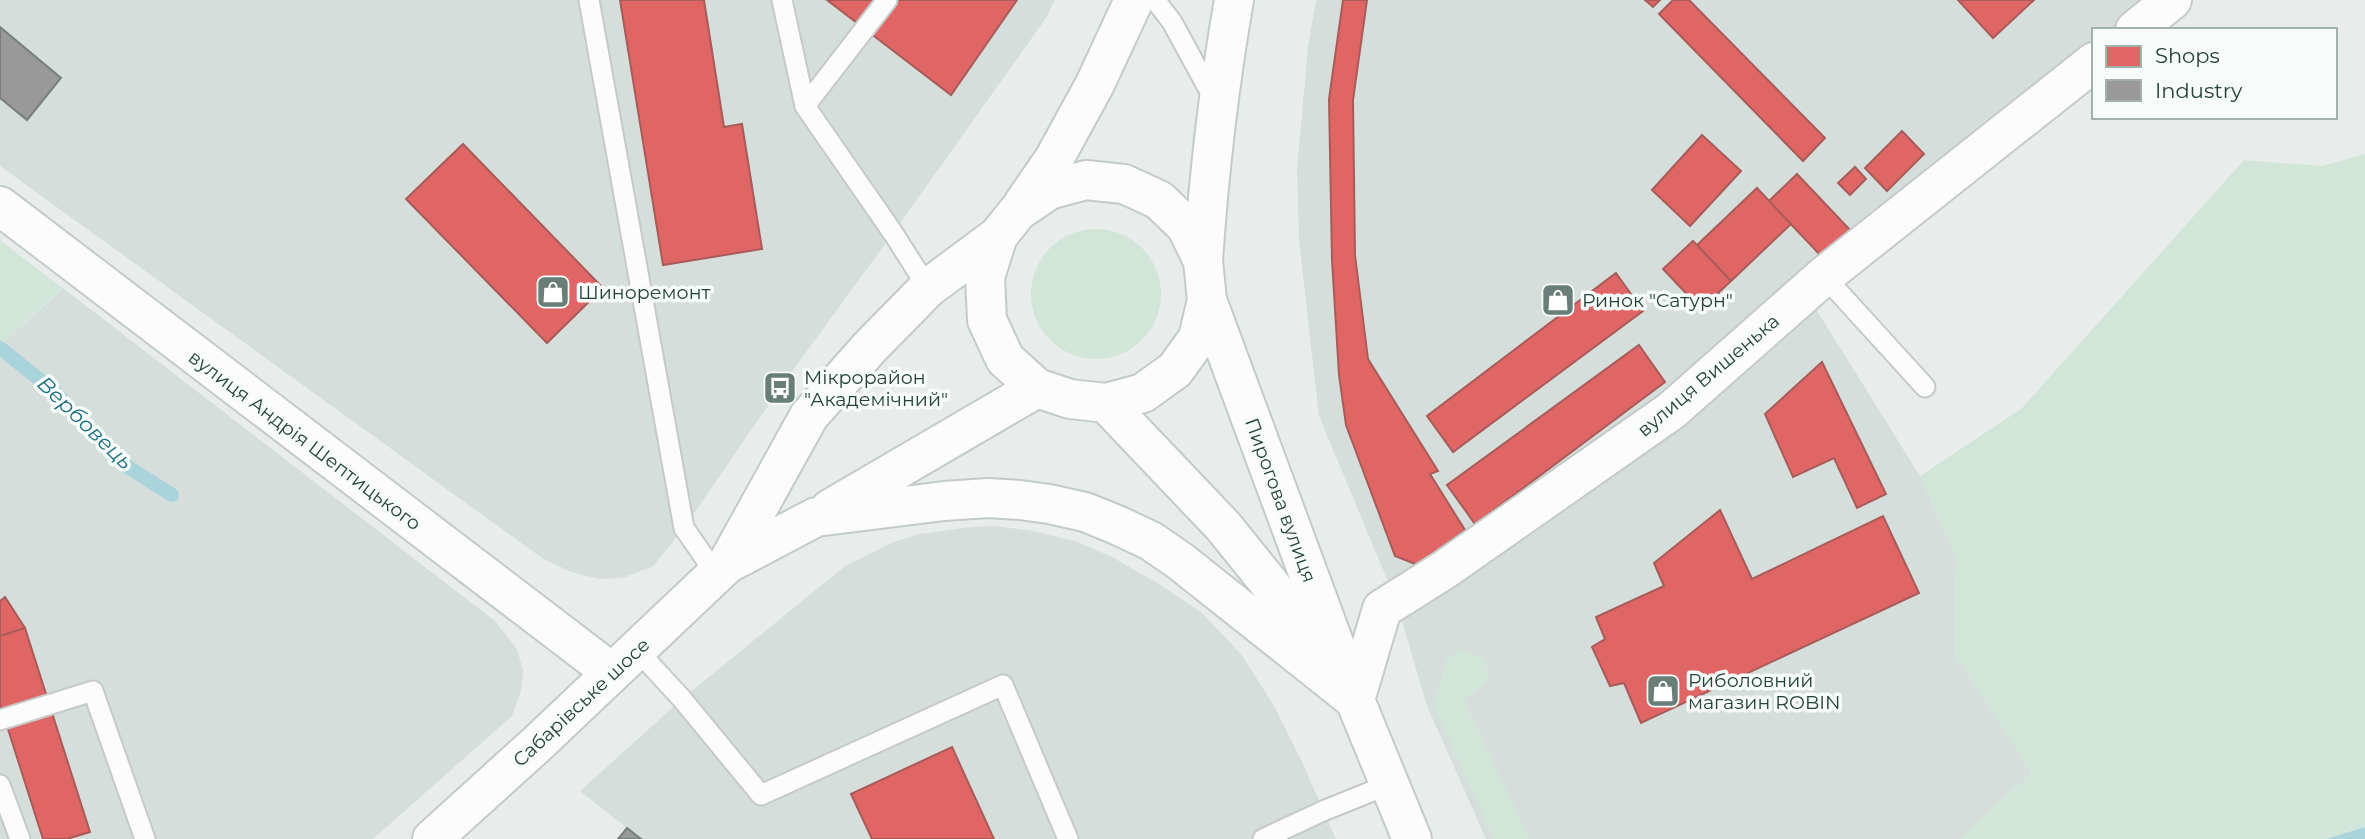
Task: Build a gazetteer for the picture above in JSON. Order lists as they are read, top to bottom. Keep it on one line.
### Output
{"streets":{"street":["вулиця Вишенька","вулиця Андрія Шептицького","Пирогова вулиця","Сабарівське шосе"]},"crossings":[["вулиця Вишенька","Пирогова вулиця"],["вулиця Андрія Шептицького","Сабарівське шосе"]],"water":["Вербовець"],"places":{"shop":["Шиноремонт","Ринок \"Сатурн\"","Риболовний магазин ROBIN"],"bus stop":["Мікрорайон \"Академічний\""]},"legend":["Shops","Industry"]}
